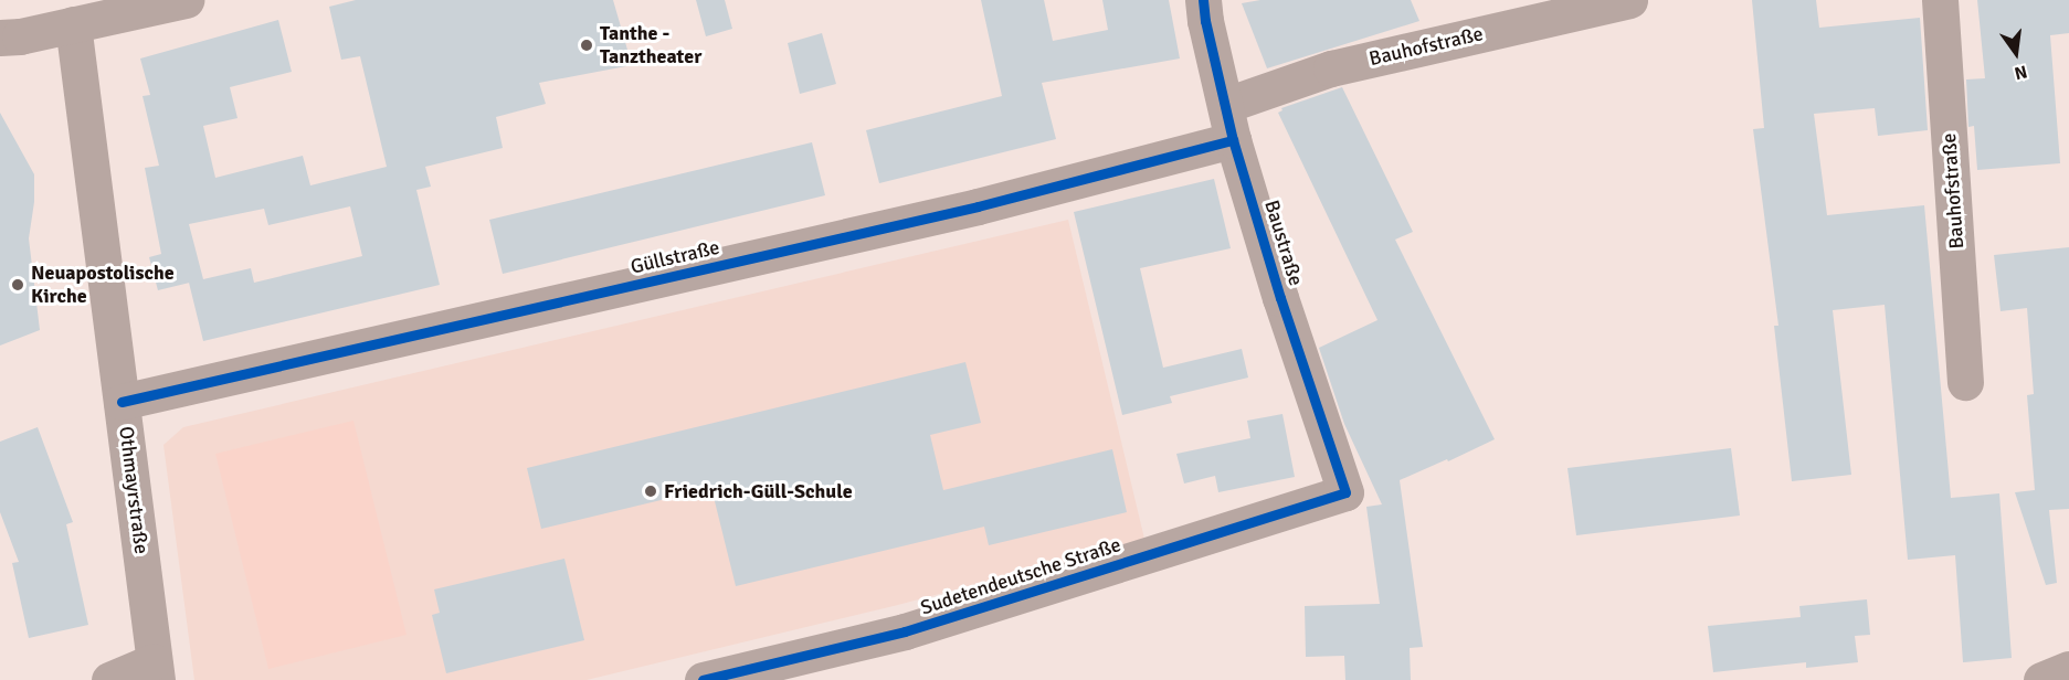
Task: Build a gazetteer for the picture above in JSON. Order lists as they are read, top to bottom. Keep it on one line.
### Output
{"streets":{"street":["Bauhofstraße","Baustraße","Güllstraße","Othmayrstraße","Sudetendeutsche Straße"]},"crossings":[["Bauhofstraße","Baustraße"],["Baustraße","Güllstraße"],["Baustraße","Sudetendeutsche Straße"],["Güllstraße","Othmayrstraße"]],"places":["Tanthe - Tanztheater","Neuapostolische Kirche","Friedrich-Güll-Schule"],"north":"bottom"}
